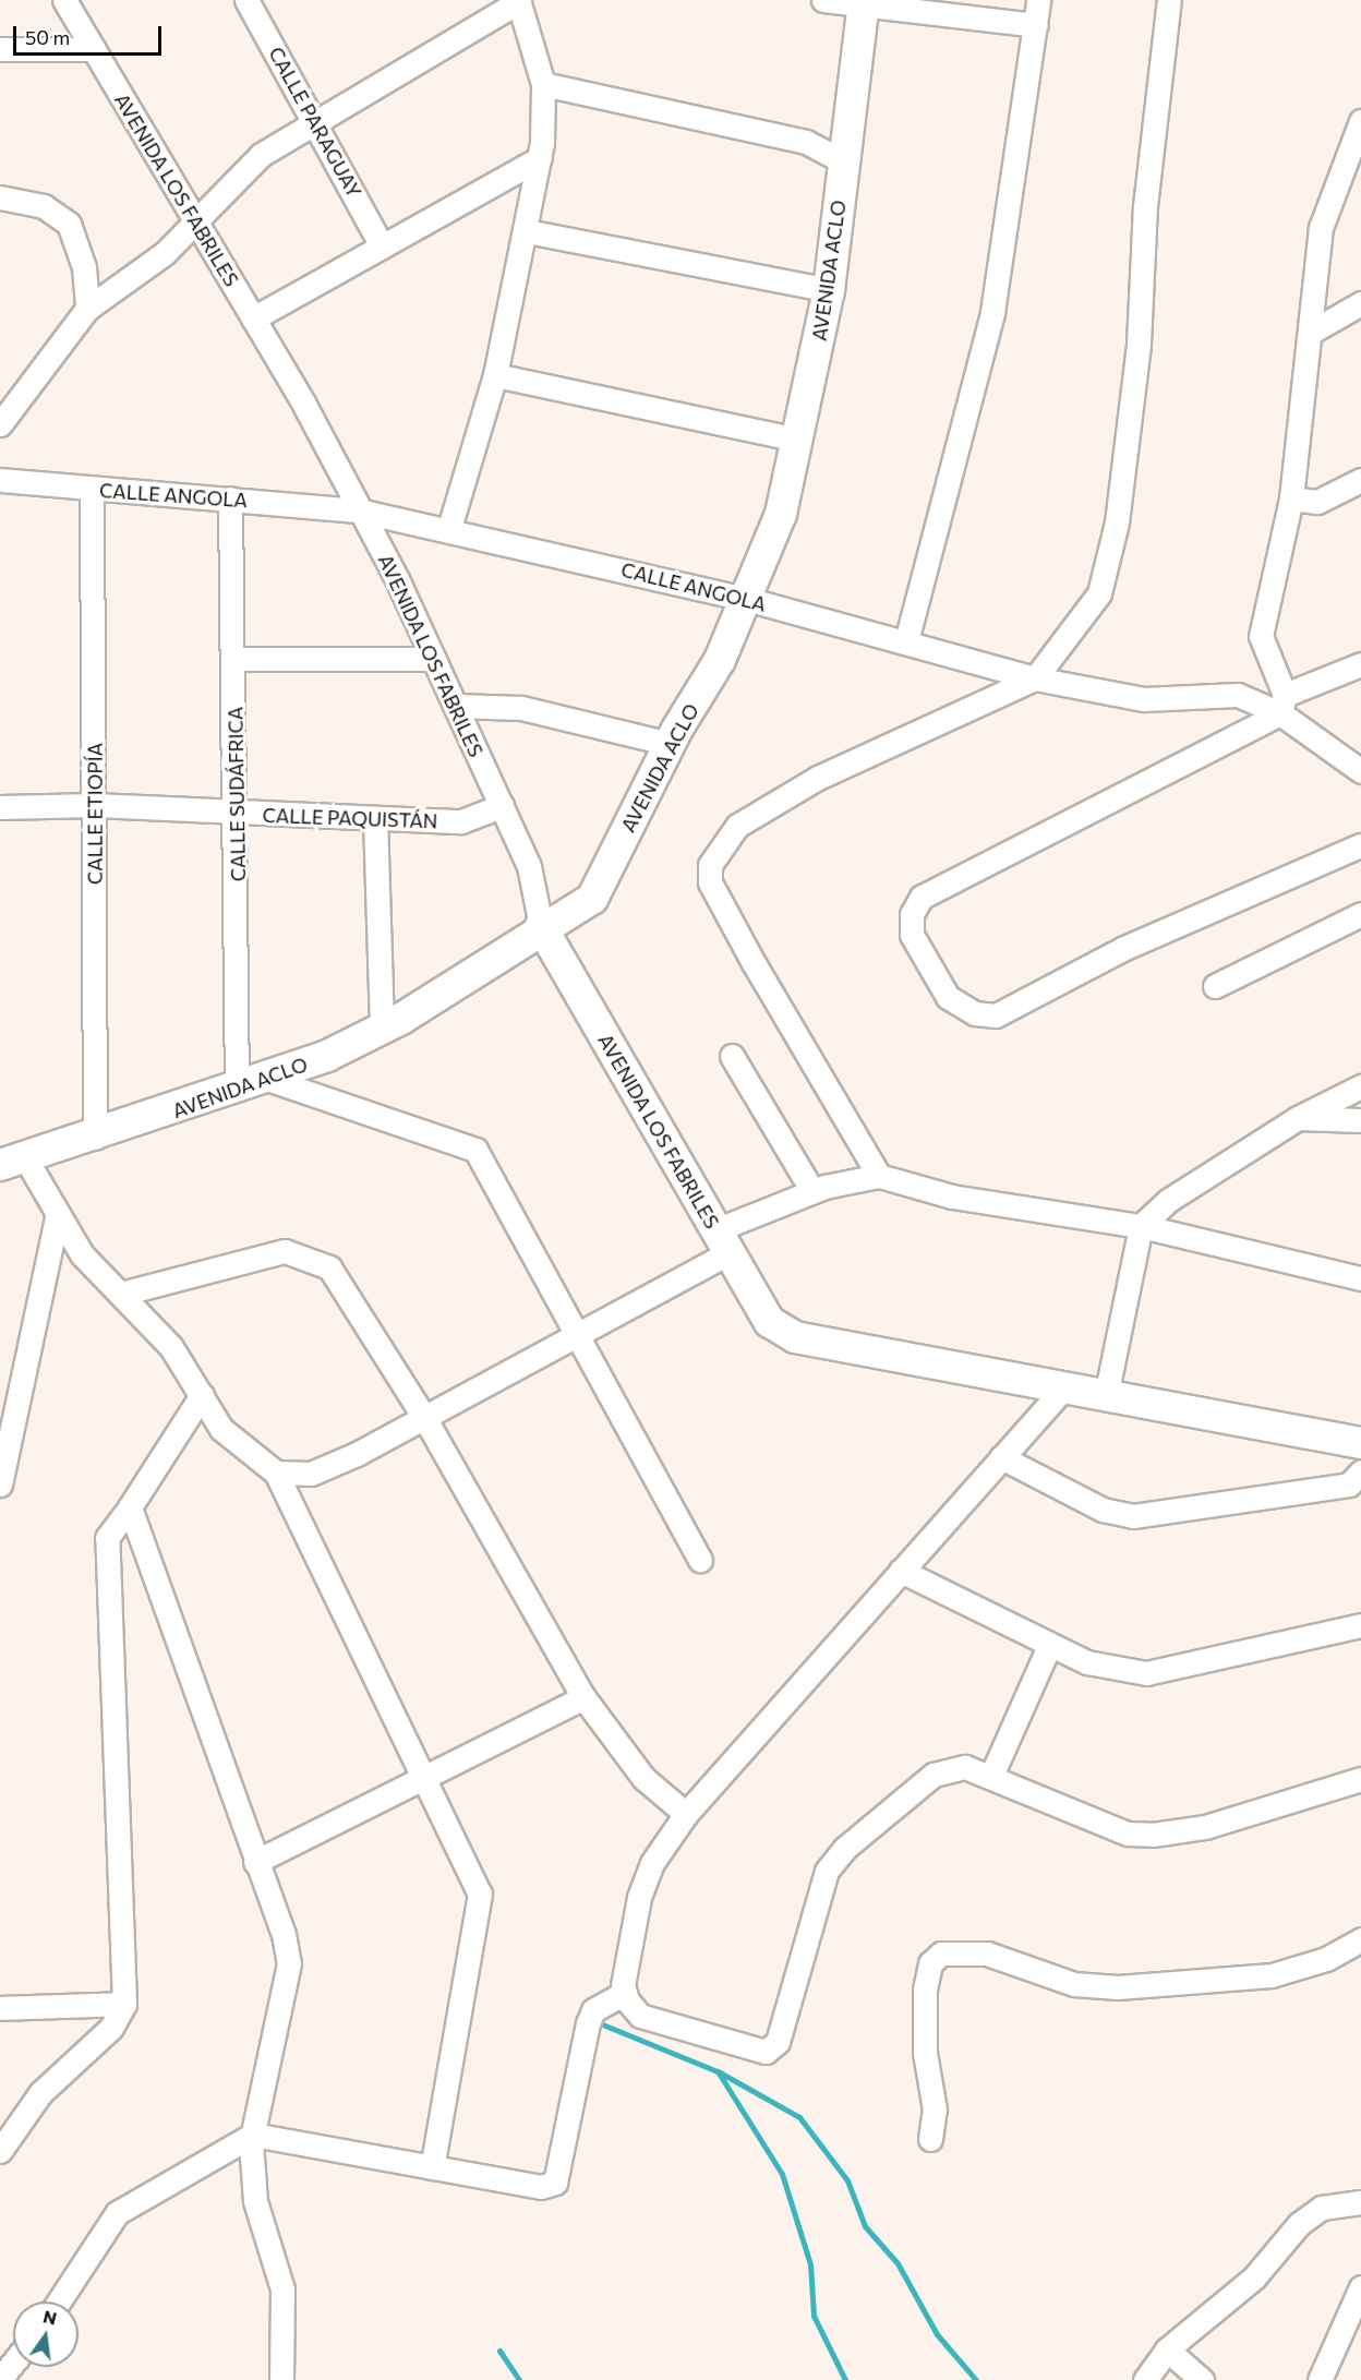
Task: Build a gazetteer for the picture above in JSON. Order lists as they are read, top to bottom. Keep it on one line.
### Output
{"streets":{"street":["CALLE PARAGUAY","AVENIDA LOS FABRILES","AVENIDA ACLO","CALLE ANGOLA","CALLE SUDÁFRICA","CALLE ETIOPÍA","CALLE PAQUISTÁN"]},"crossings":[["AVENIDA LOS FABRILES","AVENIDA ACLO"],["AVENIDA LOS FABRILES","CALLE ANGOLA"],["AVENIDA LOS FABRILES","CALLE PAQUISTÁN"],["AVENIDA ACLO","CALLE ANGOLA"],["AVENIDA ACLO","CALLE SUDÁFRICA"],["AVENIDA ACLO","CALLE ETIOPÍA"],["CALLE ANGOLA","CALLE SUDÁFRICA"],["CALLE ANGOLA","CALLE ETIOPÍA"],["CALLE SUDÁFRICA","CALLE PAQUISTÁN"],["CALLE ETIOPÍA","CALLE PAQUISTÁN"]],"scale_bar":"50 m","north":"top"}
